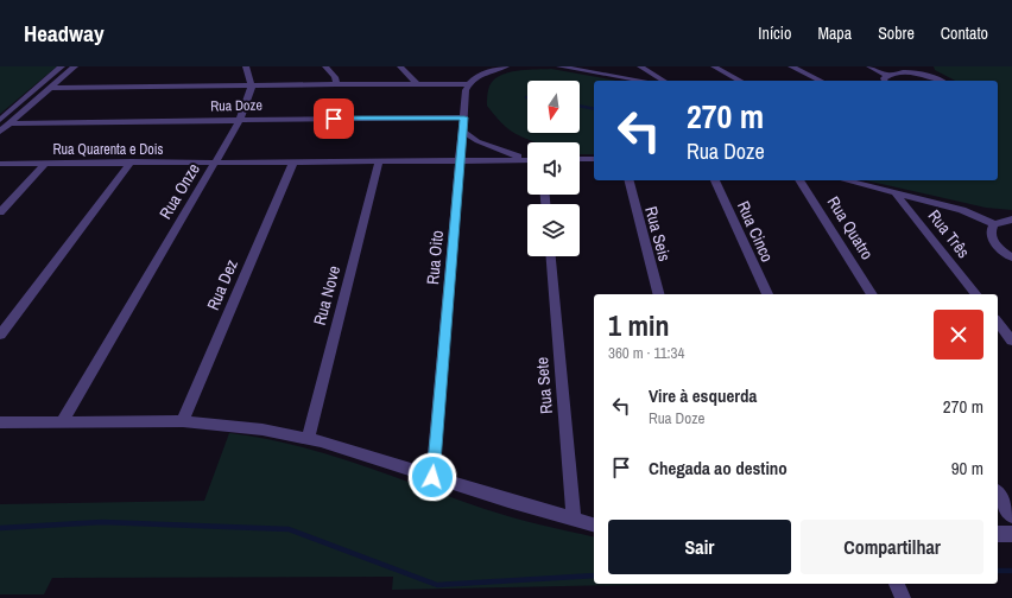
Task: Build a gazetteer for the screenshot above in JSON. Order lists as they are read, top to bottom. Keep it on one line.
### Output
{"streets":{"street":["Rua Doze","Rua Quarenta e Dois","Rua Onze","Rua Quatro","Rua Cinco","Rua Seis","Rua Três","Rua Oito","Rua Dez","Rua Nove","Rua Sete"]},"crossings":[["Rua Doze","Rua Oito"],["Rua Quarenta e Dois","Rua Onze"],["Rua Onze","Rua Oito"],["Rua Onze","Rua Dez"],["Rua Onze","Rua Nove"]],"north":"bottom","page":{"header":"Headway","nav":["Início","Mapa","Sobre","Contato"],"turn":["270 m","Rua Doze"],"heading":["1 min","360 m · 11:34"],"list":[{"name":"Vire à esquerda","note":"Rua Doze","value":"270 m"},{"name":"Chegada ao destino","value":"90 m"}],"buttons":["Sair","Compartilhar"]}}
